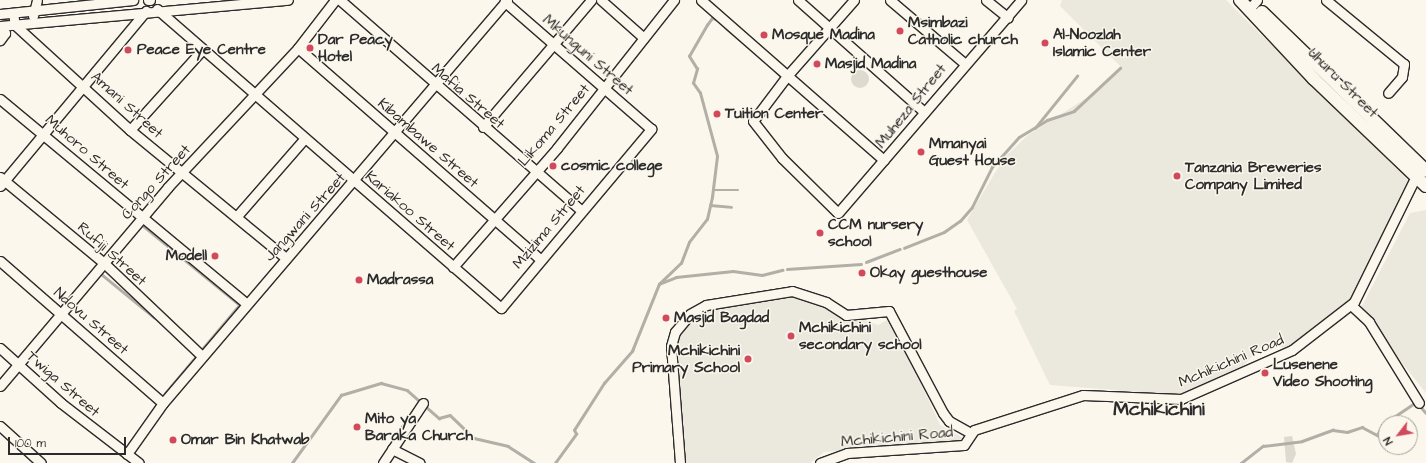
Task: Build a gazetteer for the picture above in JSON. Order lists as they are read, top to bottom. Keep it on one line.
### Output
{"streets":{"main road":["Uhuru Street"],"street":["Mkunguni Street","Mafia Street","Amani Street","Muheza Street","Likoma Street","Kibambawe Street","Muhoro Street","Congo Street","Kariakoo Street","Jangwani Street","Mzizima Street","Rufiji Street","Ndovu Street","Mchikichini Road","Twiga Street"]},"crossings":[["Mkunguni Street","Likoma Street"],["Mkunguni Street","Jangwani Street"],["Mkunguni Street","Mzizima Street"],["Uhuru Street","Mchikichini Road"],["Mafia Street","Likoma Street"],["Mafia Street","Jangwani Street"],["Mafia Street","Mzizima Street"],["Amani Street","Congo Street"],["Amani Street","Jangwani Street"],["Likoma Street","Kibambawe Street"],["Likoma Street","Kariakoo Street"],["Kibambawe Street","Congo Street"],["Kibambawe Street","Jangwani Street"],["Kibambawe Street","Mzizima Street"],["Muhoro Street","Congo Street"],["Muhoro Street","Jangwani Street"],["Congo Street","Kariakoo Street"],["Congo Street","Rufiji Street"],["Congo Street","Ndovu Street"],["Congo Street","Twiga Street"],["Kariakoo Street","Jangwani Street"],["Kariakoo Street","Mzizima Street"],["Jangwani Street","Rufiji Street"],["Jangwani Street","Ndovu Street"],["Jangwani Street","Twiga Street"]],"districts":["Mchikichini"],"places":["Msimbazi Catholic church","Mosque Madina","Al-Noozlah Islamic Center","Dar Peacy Hotel","Peace Eye Centre","Masjid Madina","Tuition Center","Mmanyai Guest House","cosmic college","Tanzania Breweries Company Limited","CCM nursery school","Modell","Okay guesthouse","Madrassa","Masjid Bagdad","Mchikichini secondary school","Mchikichini Primary School","Lusenene Video Shooting","Mito ya Baraka Church","Omar Bin Khatwab"],"scale_bar":"100 m","north":"bottom left"}
